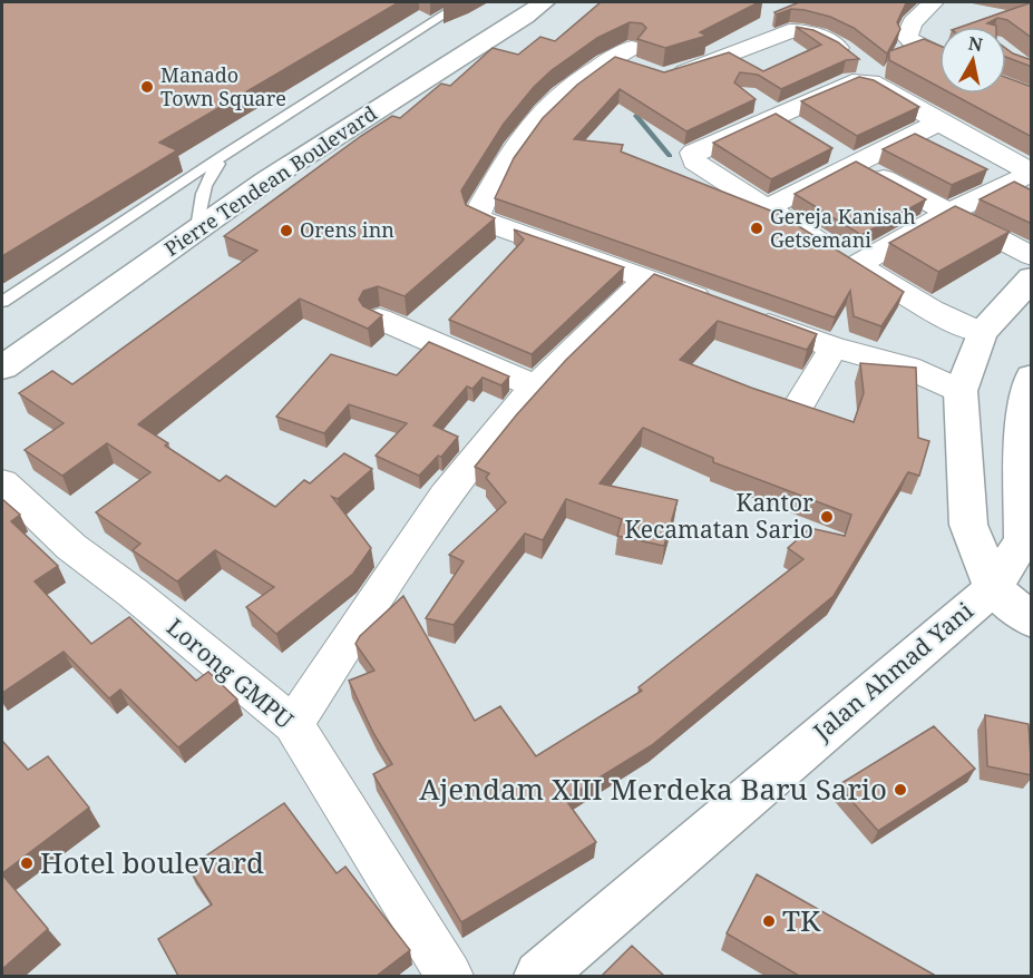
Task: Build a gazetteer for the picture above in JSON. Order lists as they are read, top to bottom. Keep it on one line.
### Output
{"streets":{"main road":["Pierre Tendean Boulevard","Jalan Ahmad Yani"],"street":["Lorong GMPU"]},"places":["Manado Town Square","Gereja Kanisah Getsemani","Orens inn","Kantor Kecamatan Sario","Ajendam XIII Merdeka Baru Sario","Hotel boulevard","TK"],"north":"top"}
